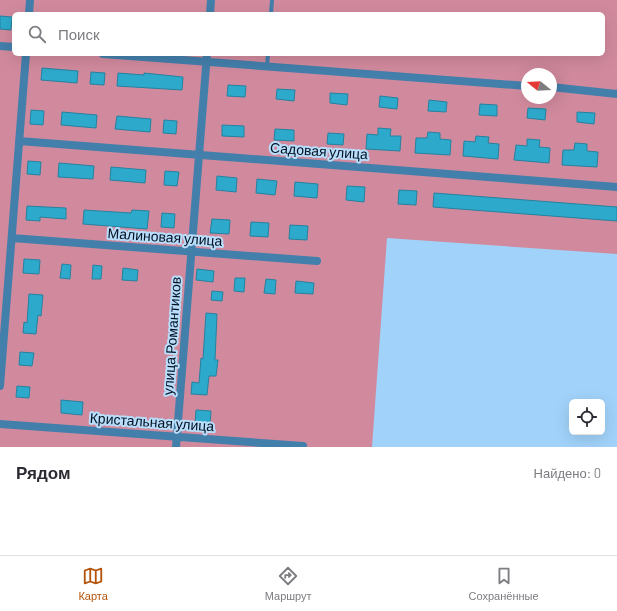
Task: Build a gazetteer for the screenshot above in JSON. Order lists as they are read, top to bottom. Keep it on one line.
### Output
{"streets":{"street":["Садовая улица","Малиновая улица","улица Романтиков","Кристальная улица"]},"crossings":[["Садовая улица","улица Романтиков"],["Малиновая улица","улица Романтиков"],["улица Романтиков","Кристальная улица"]],"north":"left","page":{"search":"Поиск","heading":["Рядом","Найдено: 0"],"nav":["Карта","Маршрут","Сохранённые"]}}
